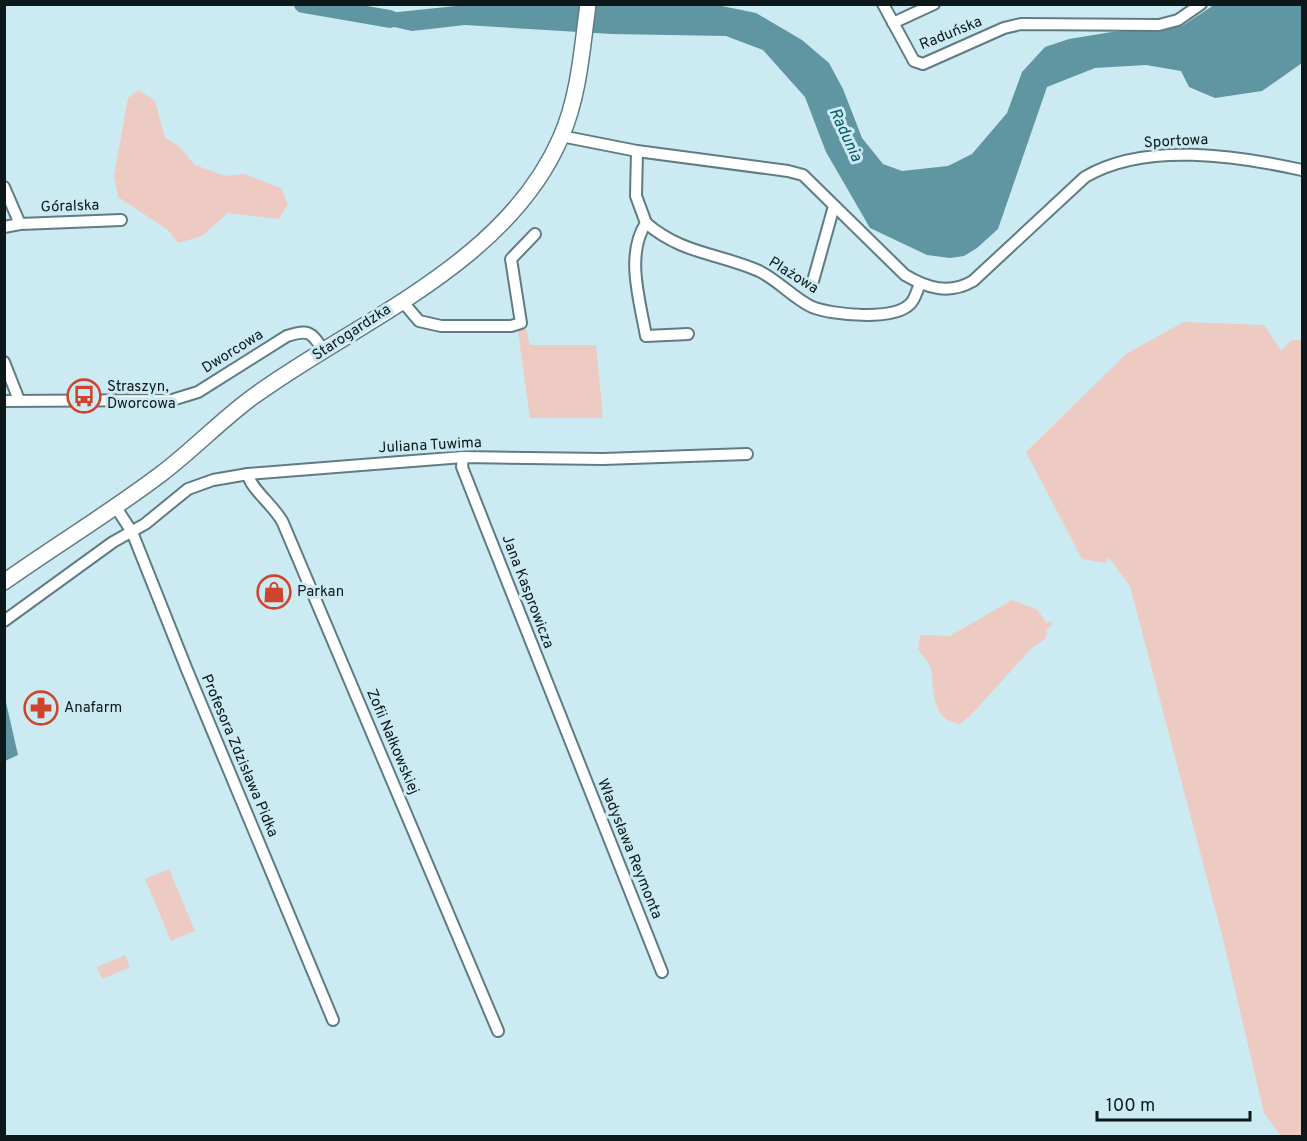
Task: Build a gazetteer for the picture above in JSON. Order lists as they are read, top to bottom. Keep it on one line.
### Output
{"streets":{"main road":["Starogardzka"],"street":["Raduńska","Sportowa","Góralska","Plażowa","Dworcowa","Juliana Tuwima","Jana Kasprowicza","Zofii Nałkowskiej","Profesora Zdzisława Pidka","Władysława Reymonta"]},"crossings":[["Sportowa","Plażowa"],["Starogardzka","Dworcowa"],["Starogardzka","Profesora Zdzisława Pidka"],["Juliana Tuwima","Jana Kasprowicza"],["Juliana Tuwima","Zofii Nałkowskiej"],["Juliana Tuwima","Profesora Zdzisława Pidka"],["Jana Kasprowicza","Władysława Reymonta"]],"water":["Radunia"],"places":{"bus stop":["Straszyn, Dworcowa"],"shop":["Parkan"],"pharmacy":["Anafarm"]},"scale_bar":"100 m"}
